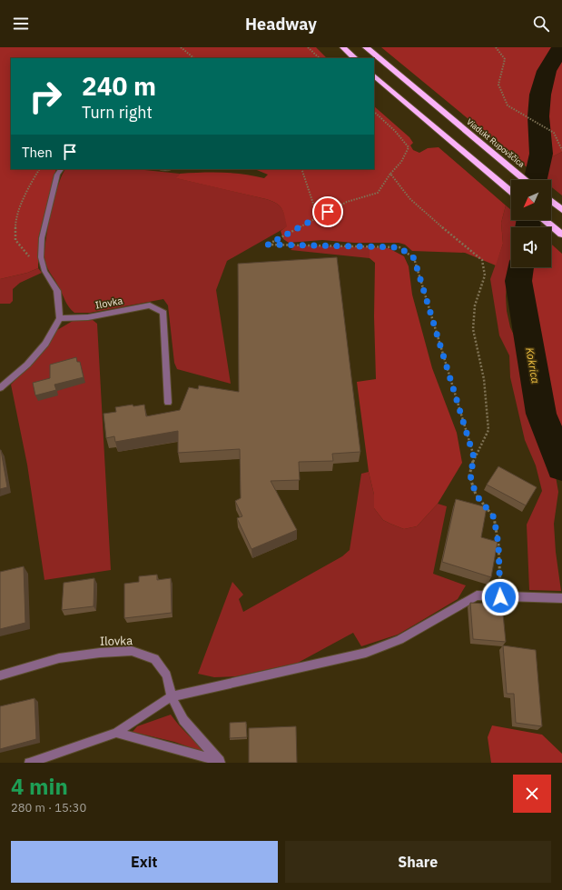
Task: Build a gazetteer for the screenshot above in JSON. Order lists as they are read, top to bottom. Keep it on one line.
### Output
{"streets":{"highway":["Viadukt Rupovščica"],"street":["Ilovka"]},"water":["Kokrica"],"north":"bottom left","page":{"header":"Headway","turn":["240 m","Turn right"],"then":"Then","heading":["4 min","280 m · 15:30"],"buttons":["Exit","Share"]}}
